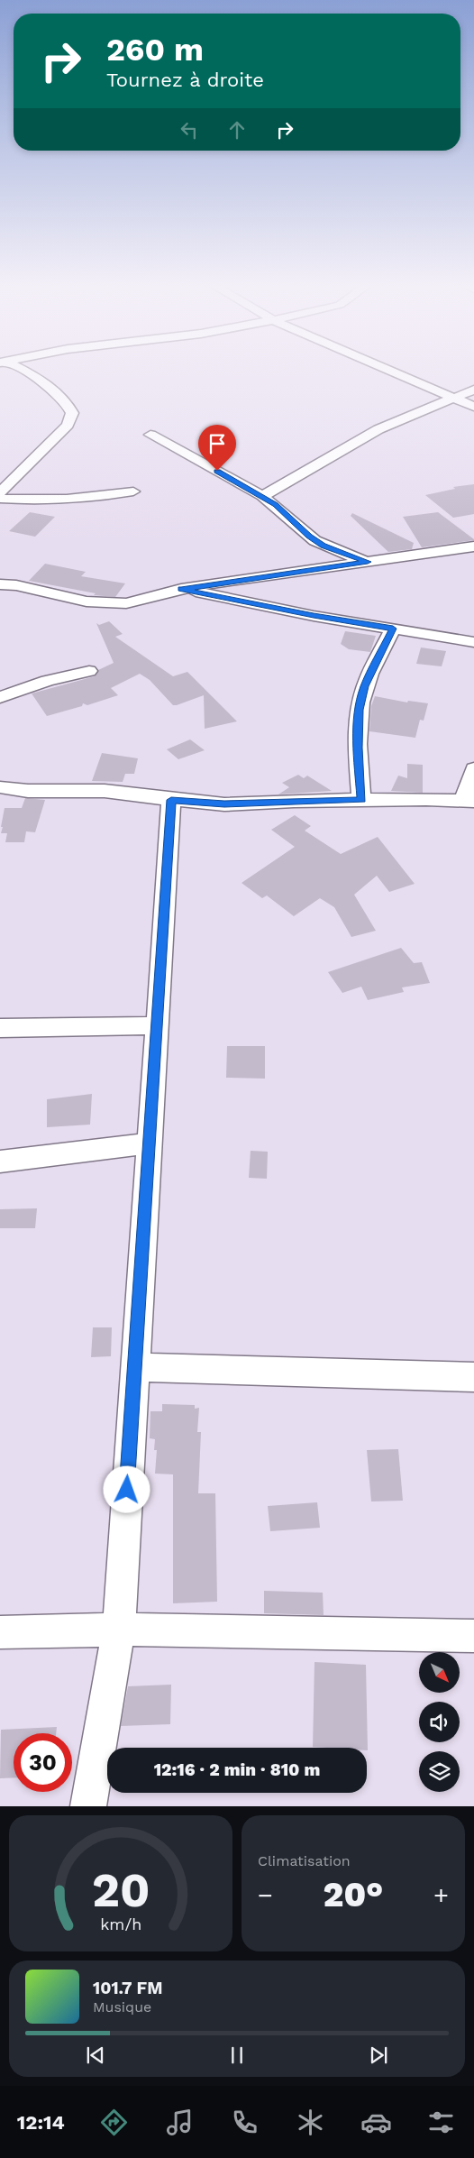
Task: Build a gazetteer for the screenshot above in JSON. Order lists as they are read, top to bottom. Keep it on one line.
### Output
{"north":"bottom right","page":{"turn":["260 m","Tournez à droite"],"limit":"30","trip":"12:16 · 2 min · 810 m","tile":"Climatisation","heat":["−","20°","+"],"song":["101.7 FM","Musique"],"tabs":"12:14","gauge":["20","km/h"]}}
